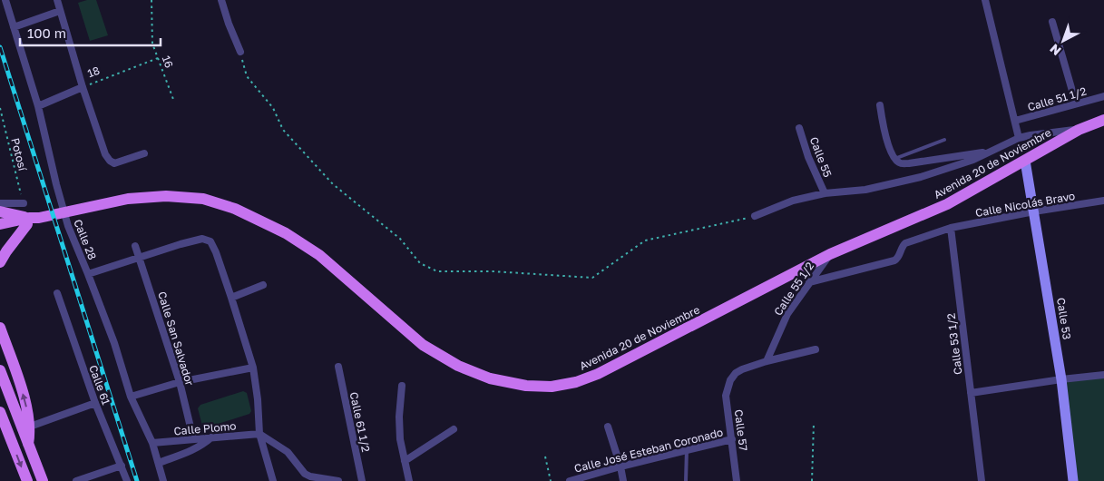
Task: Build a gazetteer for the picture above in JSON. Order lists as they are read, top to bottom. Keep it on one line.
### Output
{"streets":{"main road":["Avenida 20 de Noviembre"],"street":["18","Calle 51 1/2","Calle 55","Calle Nicolás Bravo","Calle 28","Calle 55 1/2","Calle 53","Calle San Salvador","Calle 53 1/2","Calle 61","Calle 61 1/2","Calle Plomo","Calle 57","Calle José Esteban Coronado"],"path":["16","Potosí"]},"crossings":[["16","18"],["18","Calle 28"],["Avenida 20 de Noviembre","Calle 55 1/2"],["Avenida 20 de Noviembre","Calle 53"],["Calle Nicolás Bravo","Calle 55 1/2"],["Calle Nicolás Bravo","Calle 53"],["Calle Nicolás Bravo","Calle 53 1/2"],["Calle 28","Calle Plomo"],["Calle 55 1/2","Calle 57"],["Calle San Salvador","Calle Plomo"],["Calle 57","Calle José Esteban Coronado"]],"scale_bar":"100 m","north":"bottom left"}
